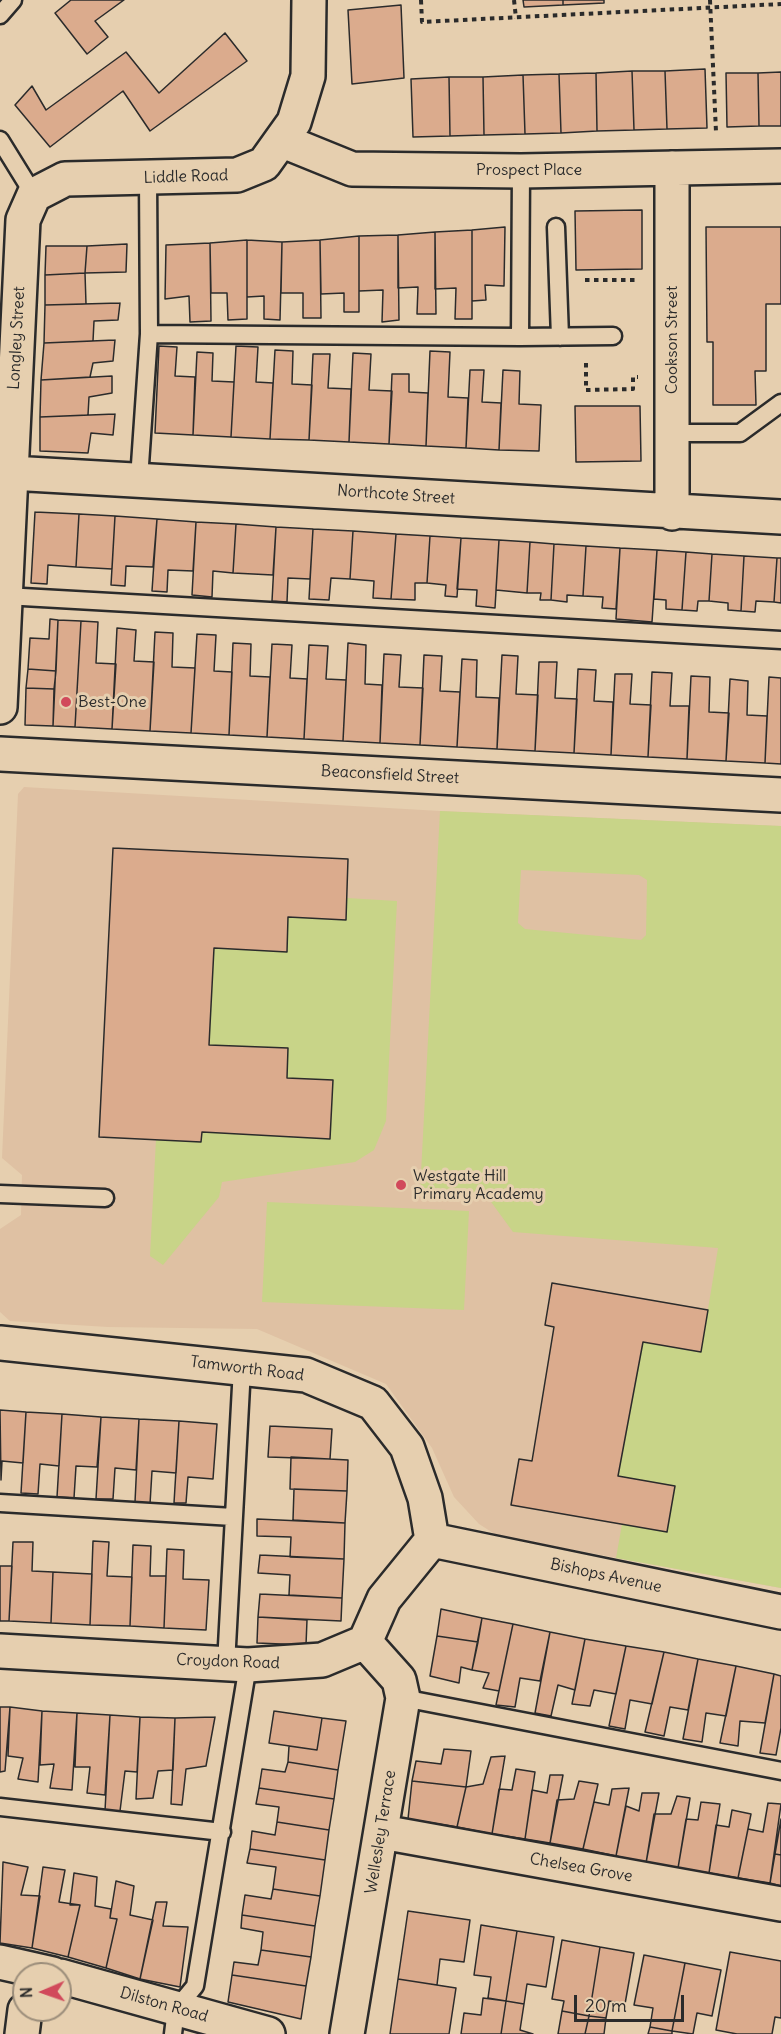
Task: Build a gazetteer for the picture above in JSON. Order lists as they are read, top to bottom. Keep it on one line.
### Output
{"streets":{"street":["Prospect Place","Liddle Road","Longley Street","Cookson Street","Northcote Street","Beaconsfield Street","Tamworth Road","Bishops Avenue","Croydon Road","Wellesley Terrace","Chelsea Grove","Dilston Road"]},"crossings":[["Prospect Place","Liddle Road"],["Prospect Place","Cookson Street"],["Liddle Road","Longley Street"],["Longley Street","Northcote Street"],["Cookson Street","Northcote Street"],["Tamworth Road","Bishops Avenue"],["Wellesley Terrace","Chelsea Grove"]],"places":["Best-One","Westgate Hill Primary Academy"],"scale_bar":"20 m","north":"left"}
